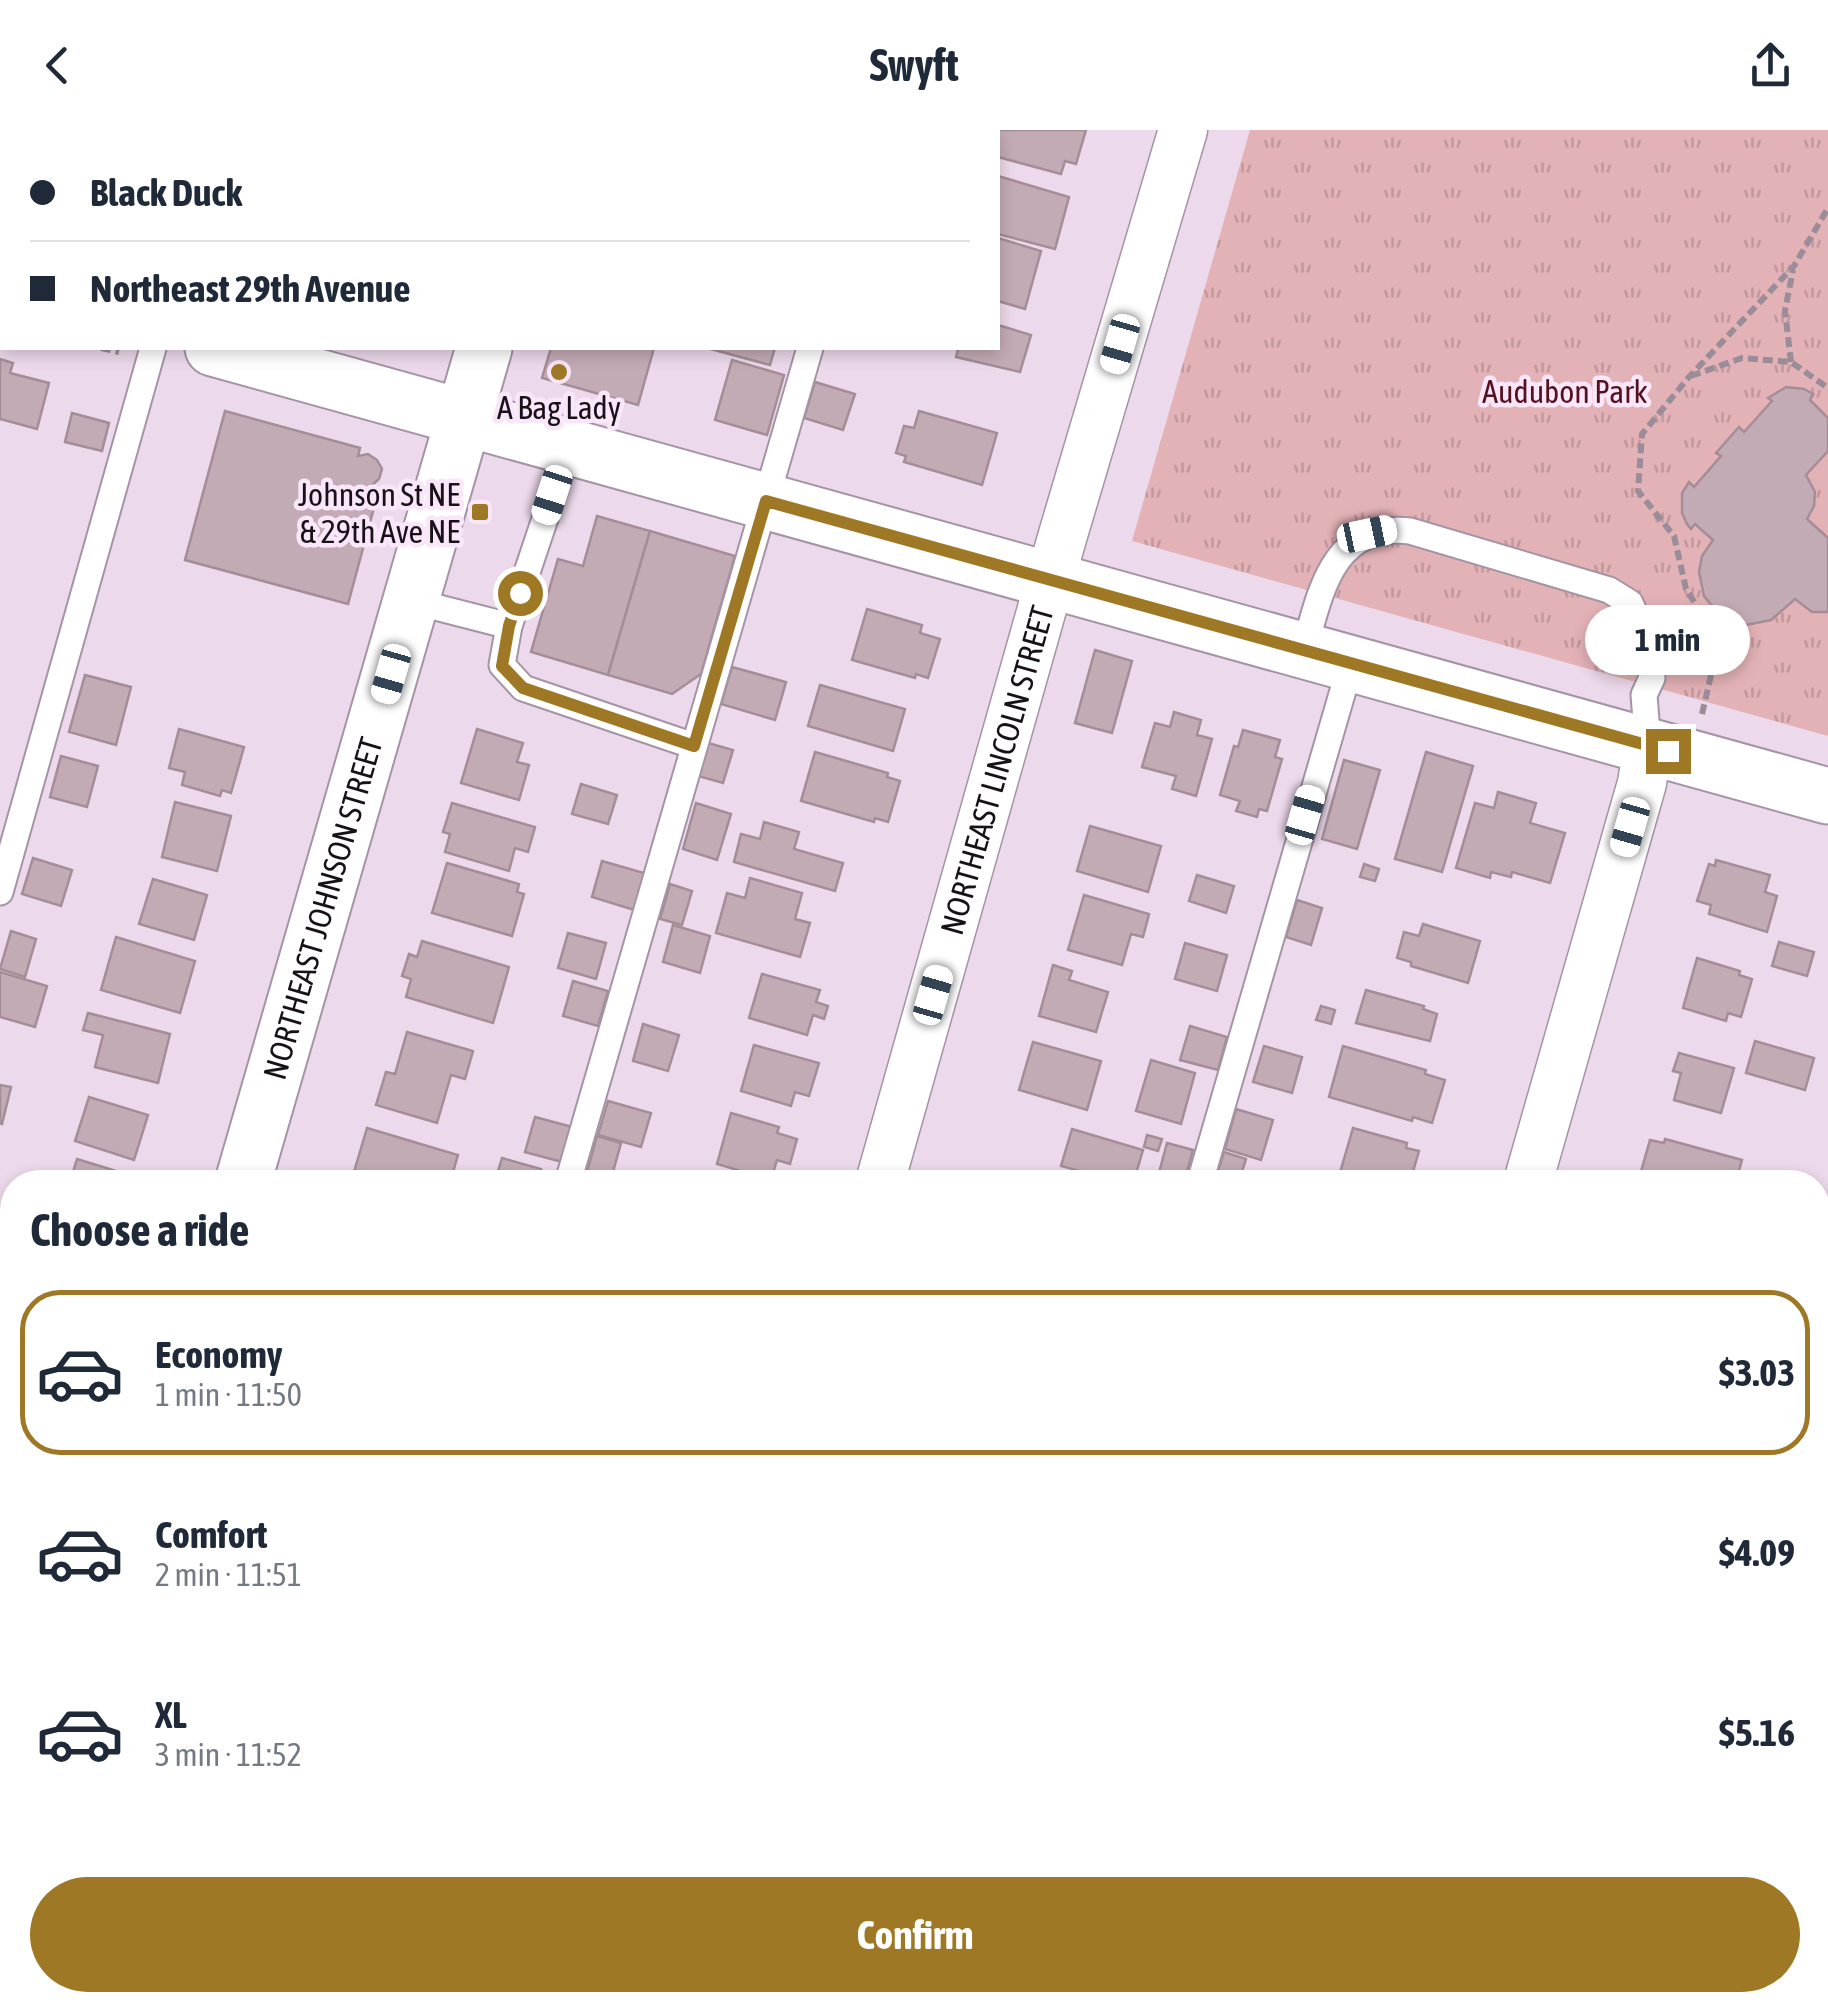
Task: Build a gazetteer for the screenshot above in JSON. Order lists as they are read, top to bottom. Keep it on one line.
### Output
{"streets":{"street":["NORTHEAST LINCOLN STREET","NORTHEAST JOHNSON STREET"]},"parks":["Audubon Park"],"places":{"other":["A Bag Lady"],"transit":["Johnson St NE & 29th Ave NE"]},"page":{"header":"Swyft","banner":["Black Duck","Northeast 29th Avenue"],"bubble":"1 min","heading":"Choose a ride","list":[{"name":"Economy","note":"1 min · 11:50","value":"$3.03"},{"name":"Comfort","note":"2 min · 11:51","value":"$4.09"},{"name":"XL","note":"3 min · 11:52","value":"$5.16"}],"buttons":"Confirm"}}
